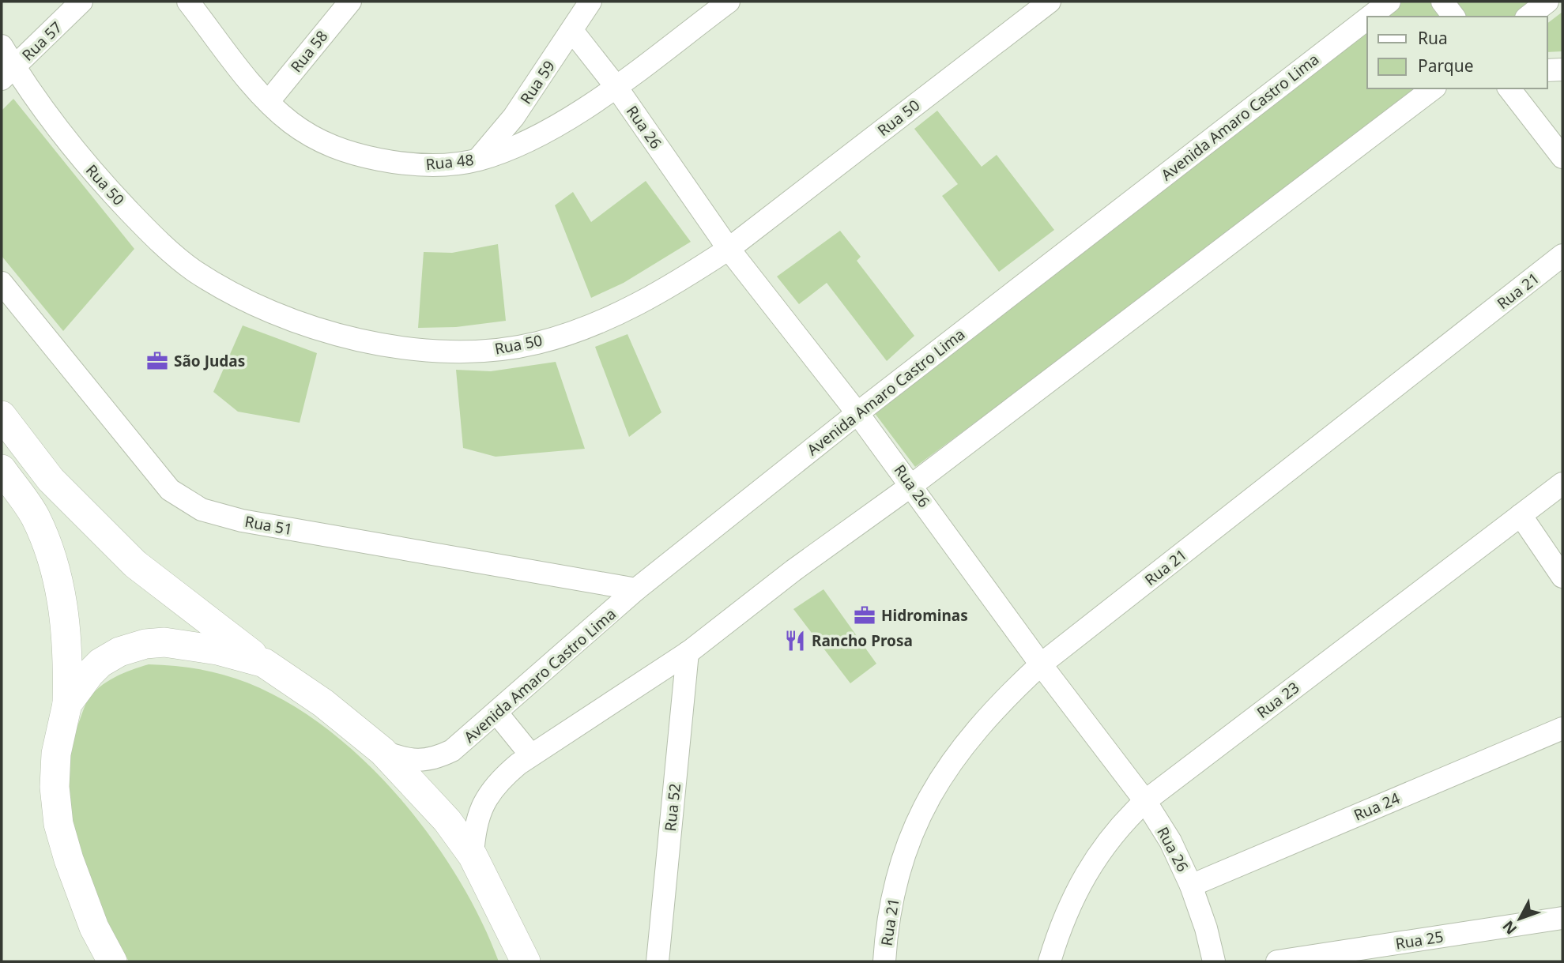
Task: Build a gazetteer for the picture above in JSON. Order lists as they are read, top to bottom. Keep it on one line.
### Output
{"streets":{"street":["Rua 57","Rua 58","Rua 59","Avenida Amaro Castro Lima","Rua 50","Rua 26","Rua 48","Rua 21","Rua 51","Rua 23","Rua 24","Rua 52","Rua 25"]},"crossings":[["Rua 57","Rua 50"],["Rua 58","Rua 48"],["Rua 59","Rua 26"],["Rua 59","Rua 48"],["Avenida Amaro Castro Lima","Rua 26"],["Avenida Amaro Castro Lima","Rua 51"],["Rua 50","Rua 26"],["Rua 26","Rua 48"],["Rua 26","Rua 21"],["Rua 26","Rua 23"],["Rua 26","Rua 24"]],"places":{"office":["São Judas","Hidrominas"],"restaurant":["Rancho Prosa"]},"legend":["Rua","Parque"],"north":"bottom left"}
